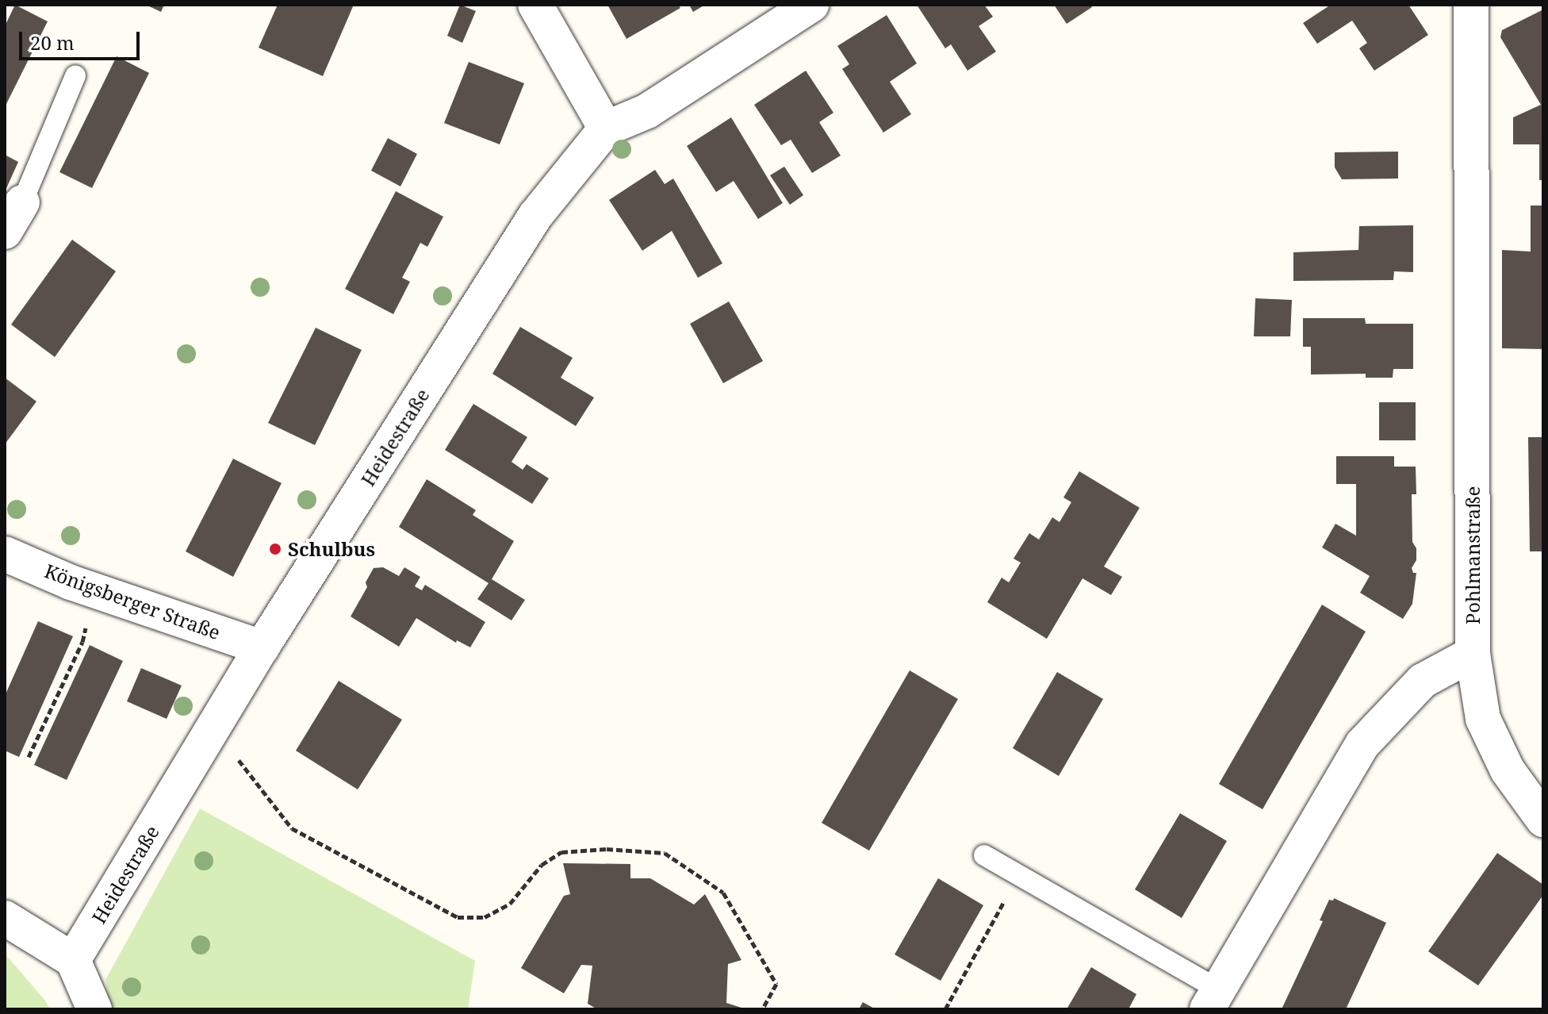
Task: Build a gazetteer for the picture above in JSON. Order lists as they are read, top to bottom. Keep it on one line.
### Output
{"streets":{"street":["Heidestraße","Pohlmanstraße","Königsberger Straße"]},"crossings":[["Heidestraße","Königsberger Straße"]],"places":["Schulbus"],"scale_bar":"20 m"}
